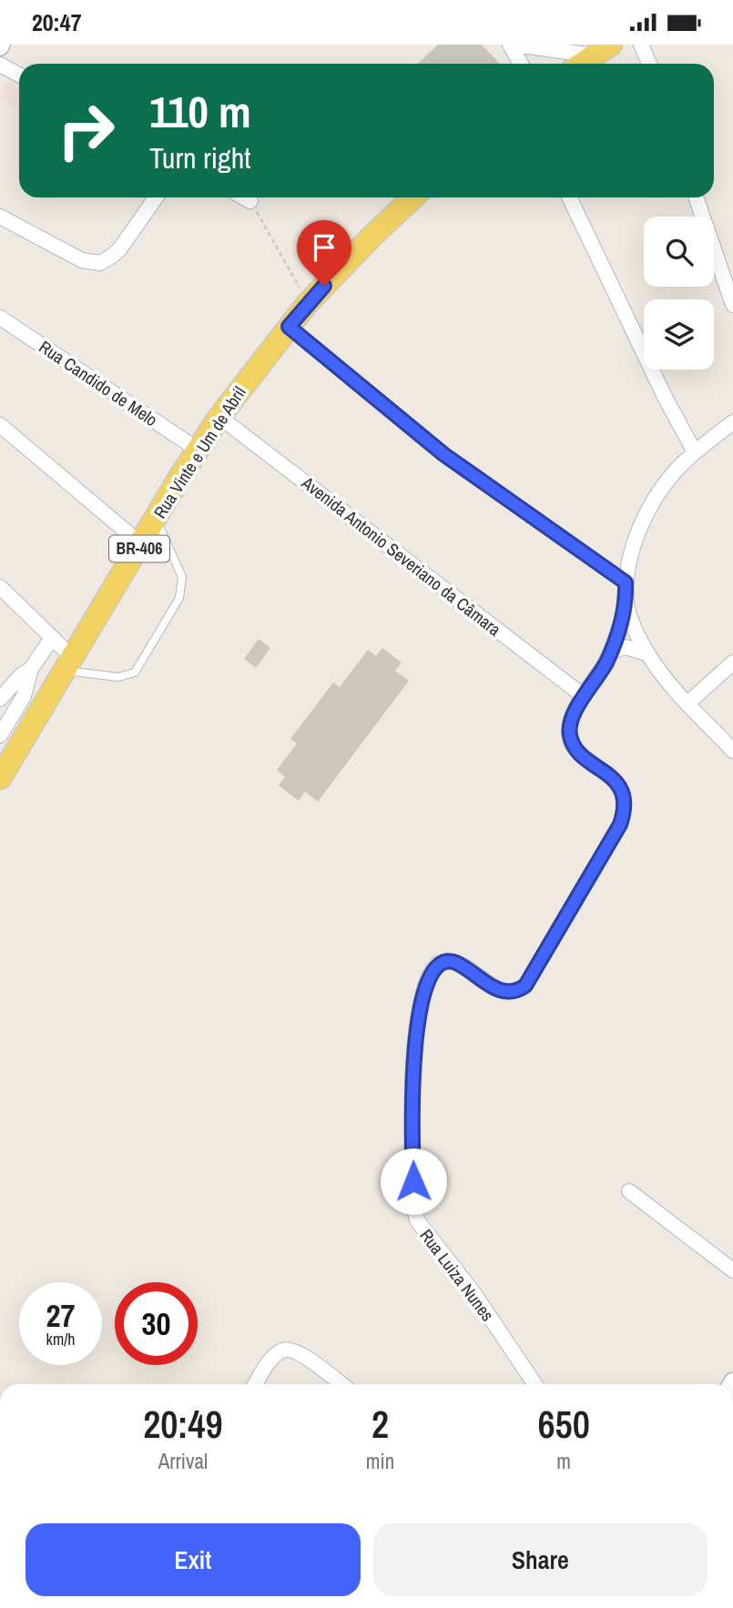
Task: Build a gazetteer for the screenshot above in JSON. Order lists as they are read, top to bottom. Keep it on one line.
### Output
{"streets":{"main road":["Rua Vinte e Um de Abril","BR-406"],"street":["Rua Candido de Melo","Avenida Antonio Severiano da Câmara","Rua Luiza Nunes"]},"crossings":[["Rua Candido de Melo","Rua Vinte e Um de Abril"],["Rua Vinte e Um de Abril","Avenida Antonio Severiano da Câmara"],["Avenida Antonio Severiano da Câmara","Rua Luiza Nunes"]],"page":{"status":"20:47","turn":["110 m","Turn right"],"speed":"27 km/h","limit":"30","eta":["20:49","Arrival","2","min","650","m"],"buttons":["Exit","Share"]}}
